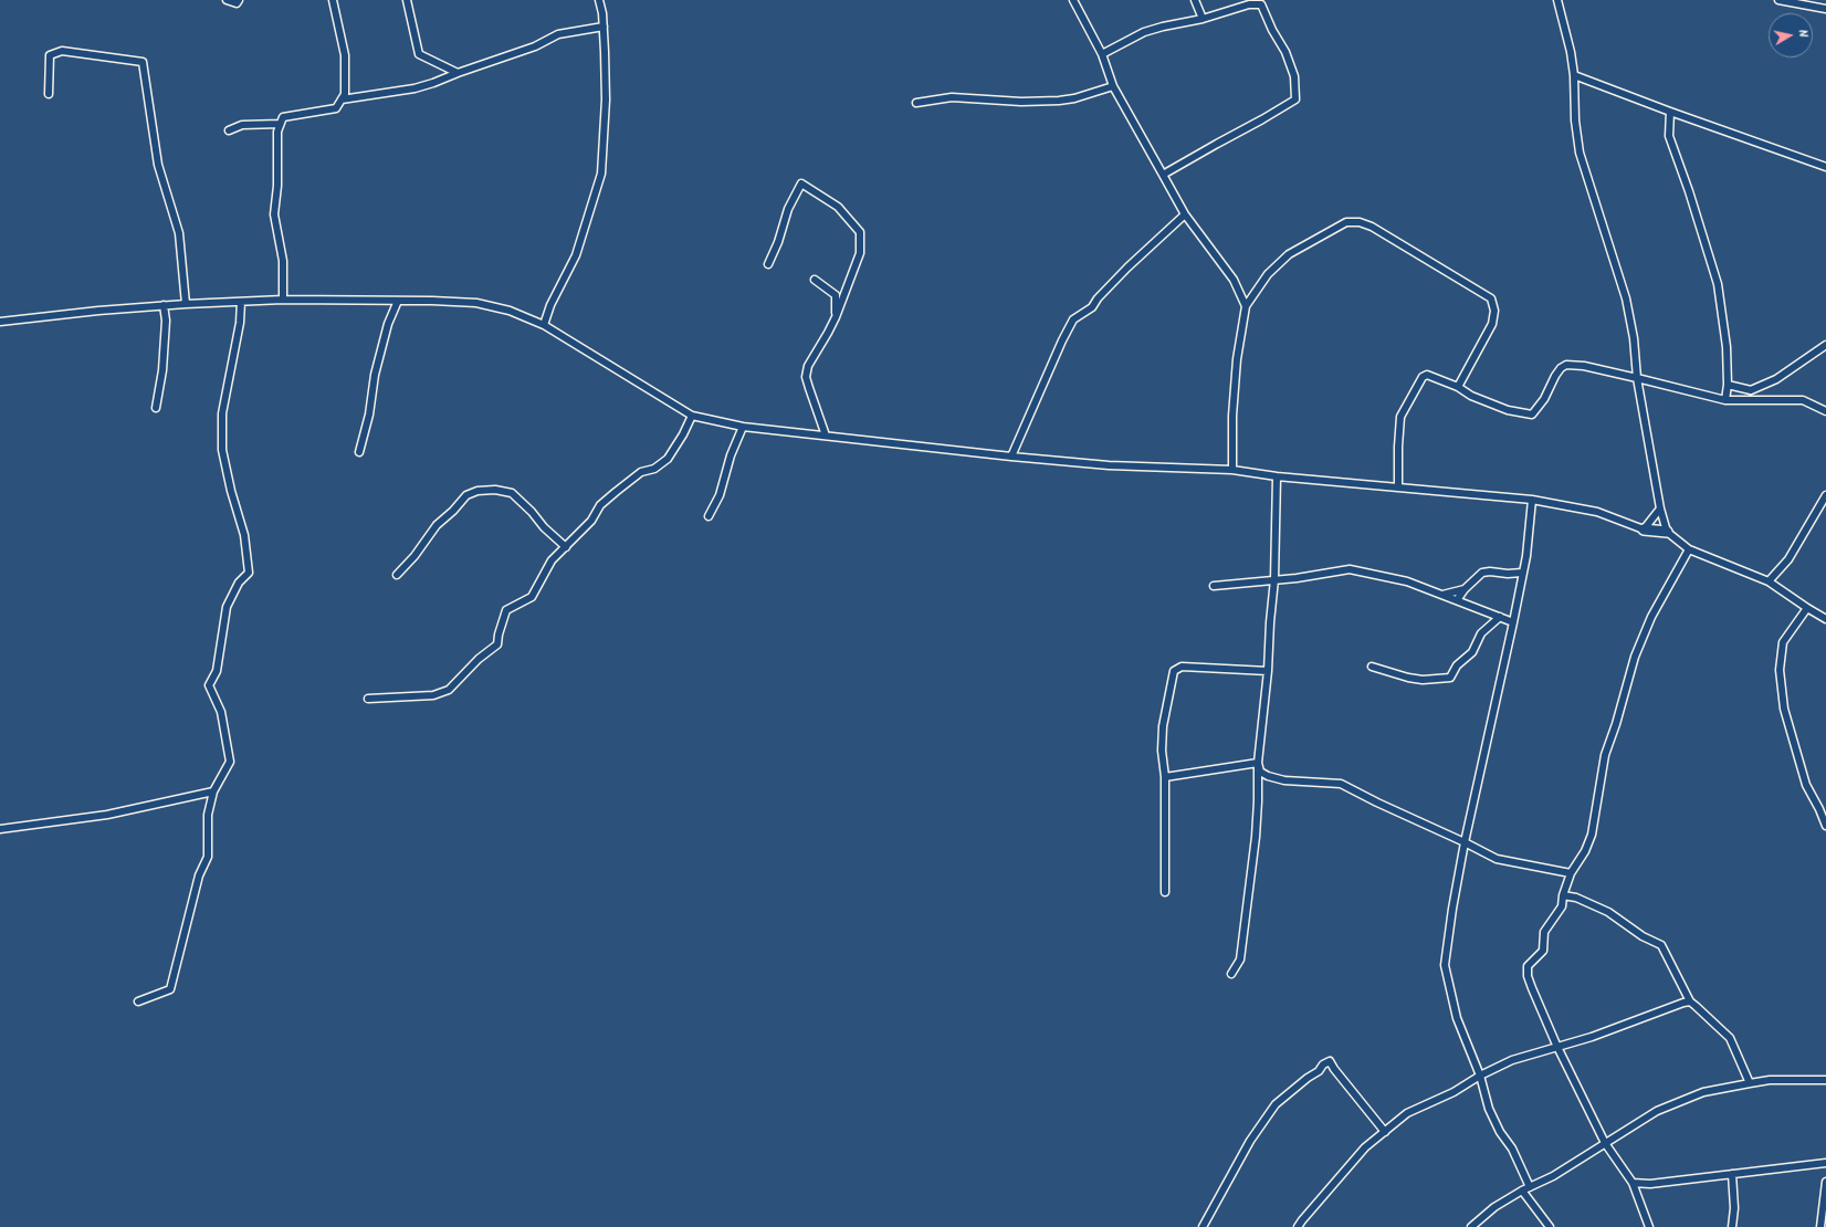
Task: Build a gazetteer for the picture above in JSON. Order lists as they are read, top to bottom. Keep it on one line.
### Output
{"north":"right"}
